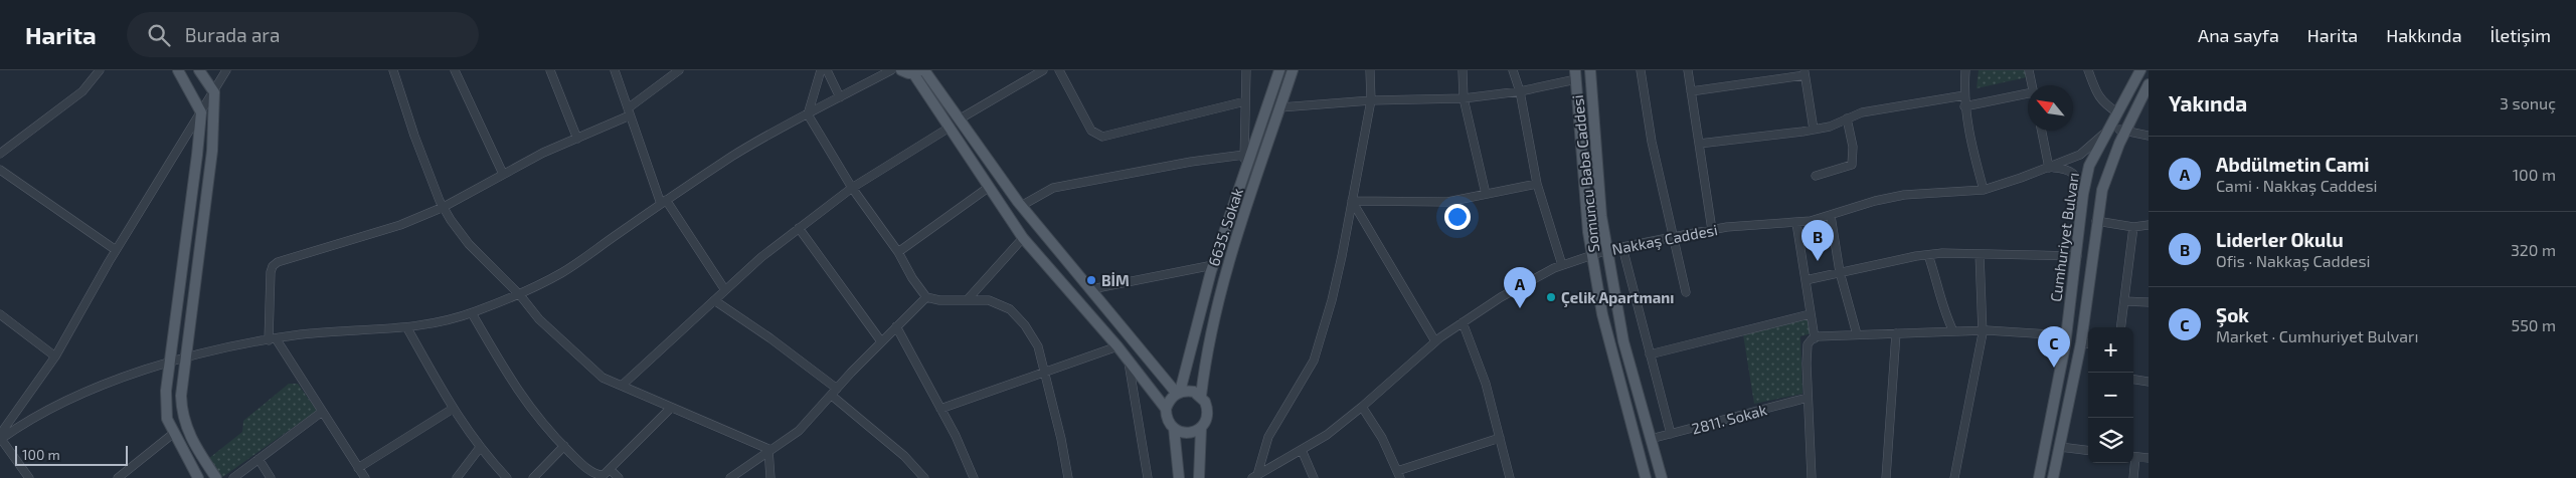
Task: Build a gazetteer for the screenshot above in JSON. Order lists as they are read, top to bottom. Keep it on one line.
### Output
{"streets":{"main road":["Somuncu Baba Caddesi","6635. Sokak","Cumhuriyet Bulvarı"],"street":["Nakkaş Caddesi","2811. Sokak"]},"crossings":[["Somuncu Baba Caddesi","Nakkaş Caddesi"],["Somuncu Baba Caddesi","2811. Sokak"],["Cumhuriyet Bulvarı","Nakkaş Caddesi"]],"places":["BİM","Çelik Apartmanı"],"scale_bar":"100 m","north":"top left","page":{"header":"Harita","search":"Burada ara","nav":["Ana sayfa","Harita","Hakkında","İletişim"],"heading":["Yakında","3 sonuç"],"list":[{"mark":"A","name":"Abdülmetin Cami","note":"Cami · Nakkaş Caddesi","value":"100 m"},{"mark":"B","name":"Liderler Okulu","note":"Ofis · Nakkaş Caddesi","value":"320 m"},{"mark":"C","name":"Şok","note":"Market · Cumhuriyet Bulvarı","value":"550 m"}],"pins":["B","A","C"],"map_buttons":["+","−"],"scale":"100 m"}}
